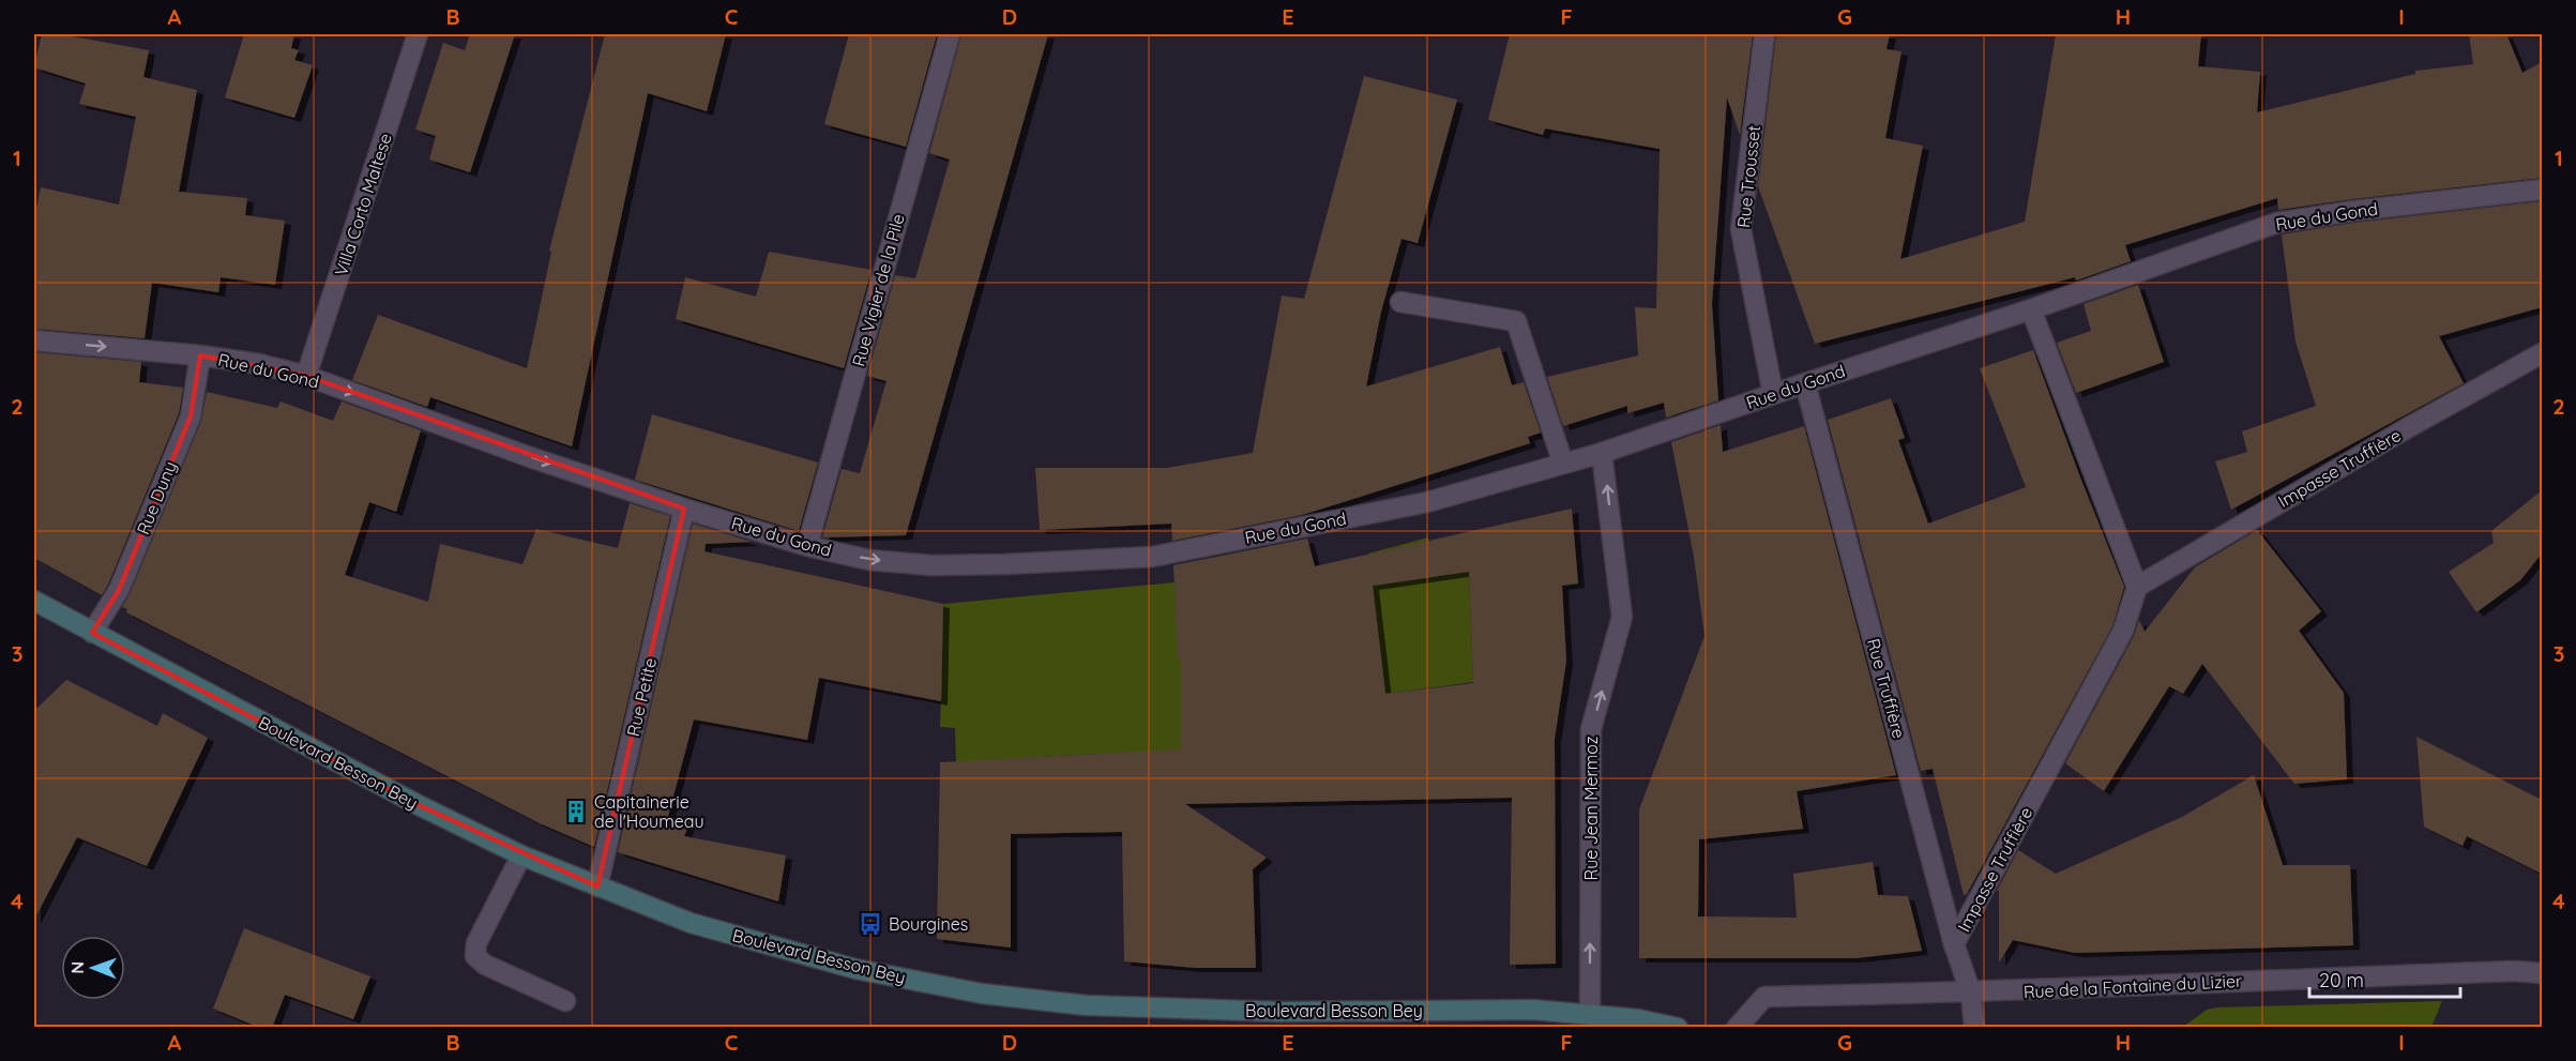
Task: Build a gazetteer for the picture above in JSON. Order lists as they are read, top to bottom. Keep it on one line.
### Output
{"streets":{"main road":["Boulevard Besson Bey"],"street":["Rue Trousset","Villa Corto Maltese","Rue du Gond","Rue Vigier de la Pile","Impasse Truffière","Rue Duny","Rue Truffière","Rue Petite","Rue Jean Mermoz","Rue de la Fontaine du Lizier"]},"crossings":[["Rue Trousset","Rue du Gond"],["Villa Corto Maltese","Rue du Gond"],["Rue du Gond","Rue Vigier de la Pile"],["Rue du Gond","Rue Duny"],["Rue du Gond","Rue Truffière"],["Rue du Gond","Rue Petite"],["Rue du Gond","Rue Jean Mermoz"],["Impasse Truffière","Rue Truffière"],["Rue Duny","Boulevard Besson Bey"],["Rue Truffière","Rue de la Fontaine du Lizier"],["Rue Petite","Boulevard Besson Bey"],["Boulevard Besson Bey","Rue Jean Mermoz"]],"one_way":["Rue du Gond","Rue Jean Mermoz"],"places":{"building":["Capitainerie de l'Houmeau"],"bus stop":["Bourgines"]},"scale_bar":"20 m","north":"left","grid":{"columns":["A","B","C","D","E","F","G","H","I"],"rows":["1","2","3","4"]}}
